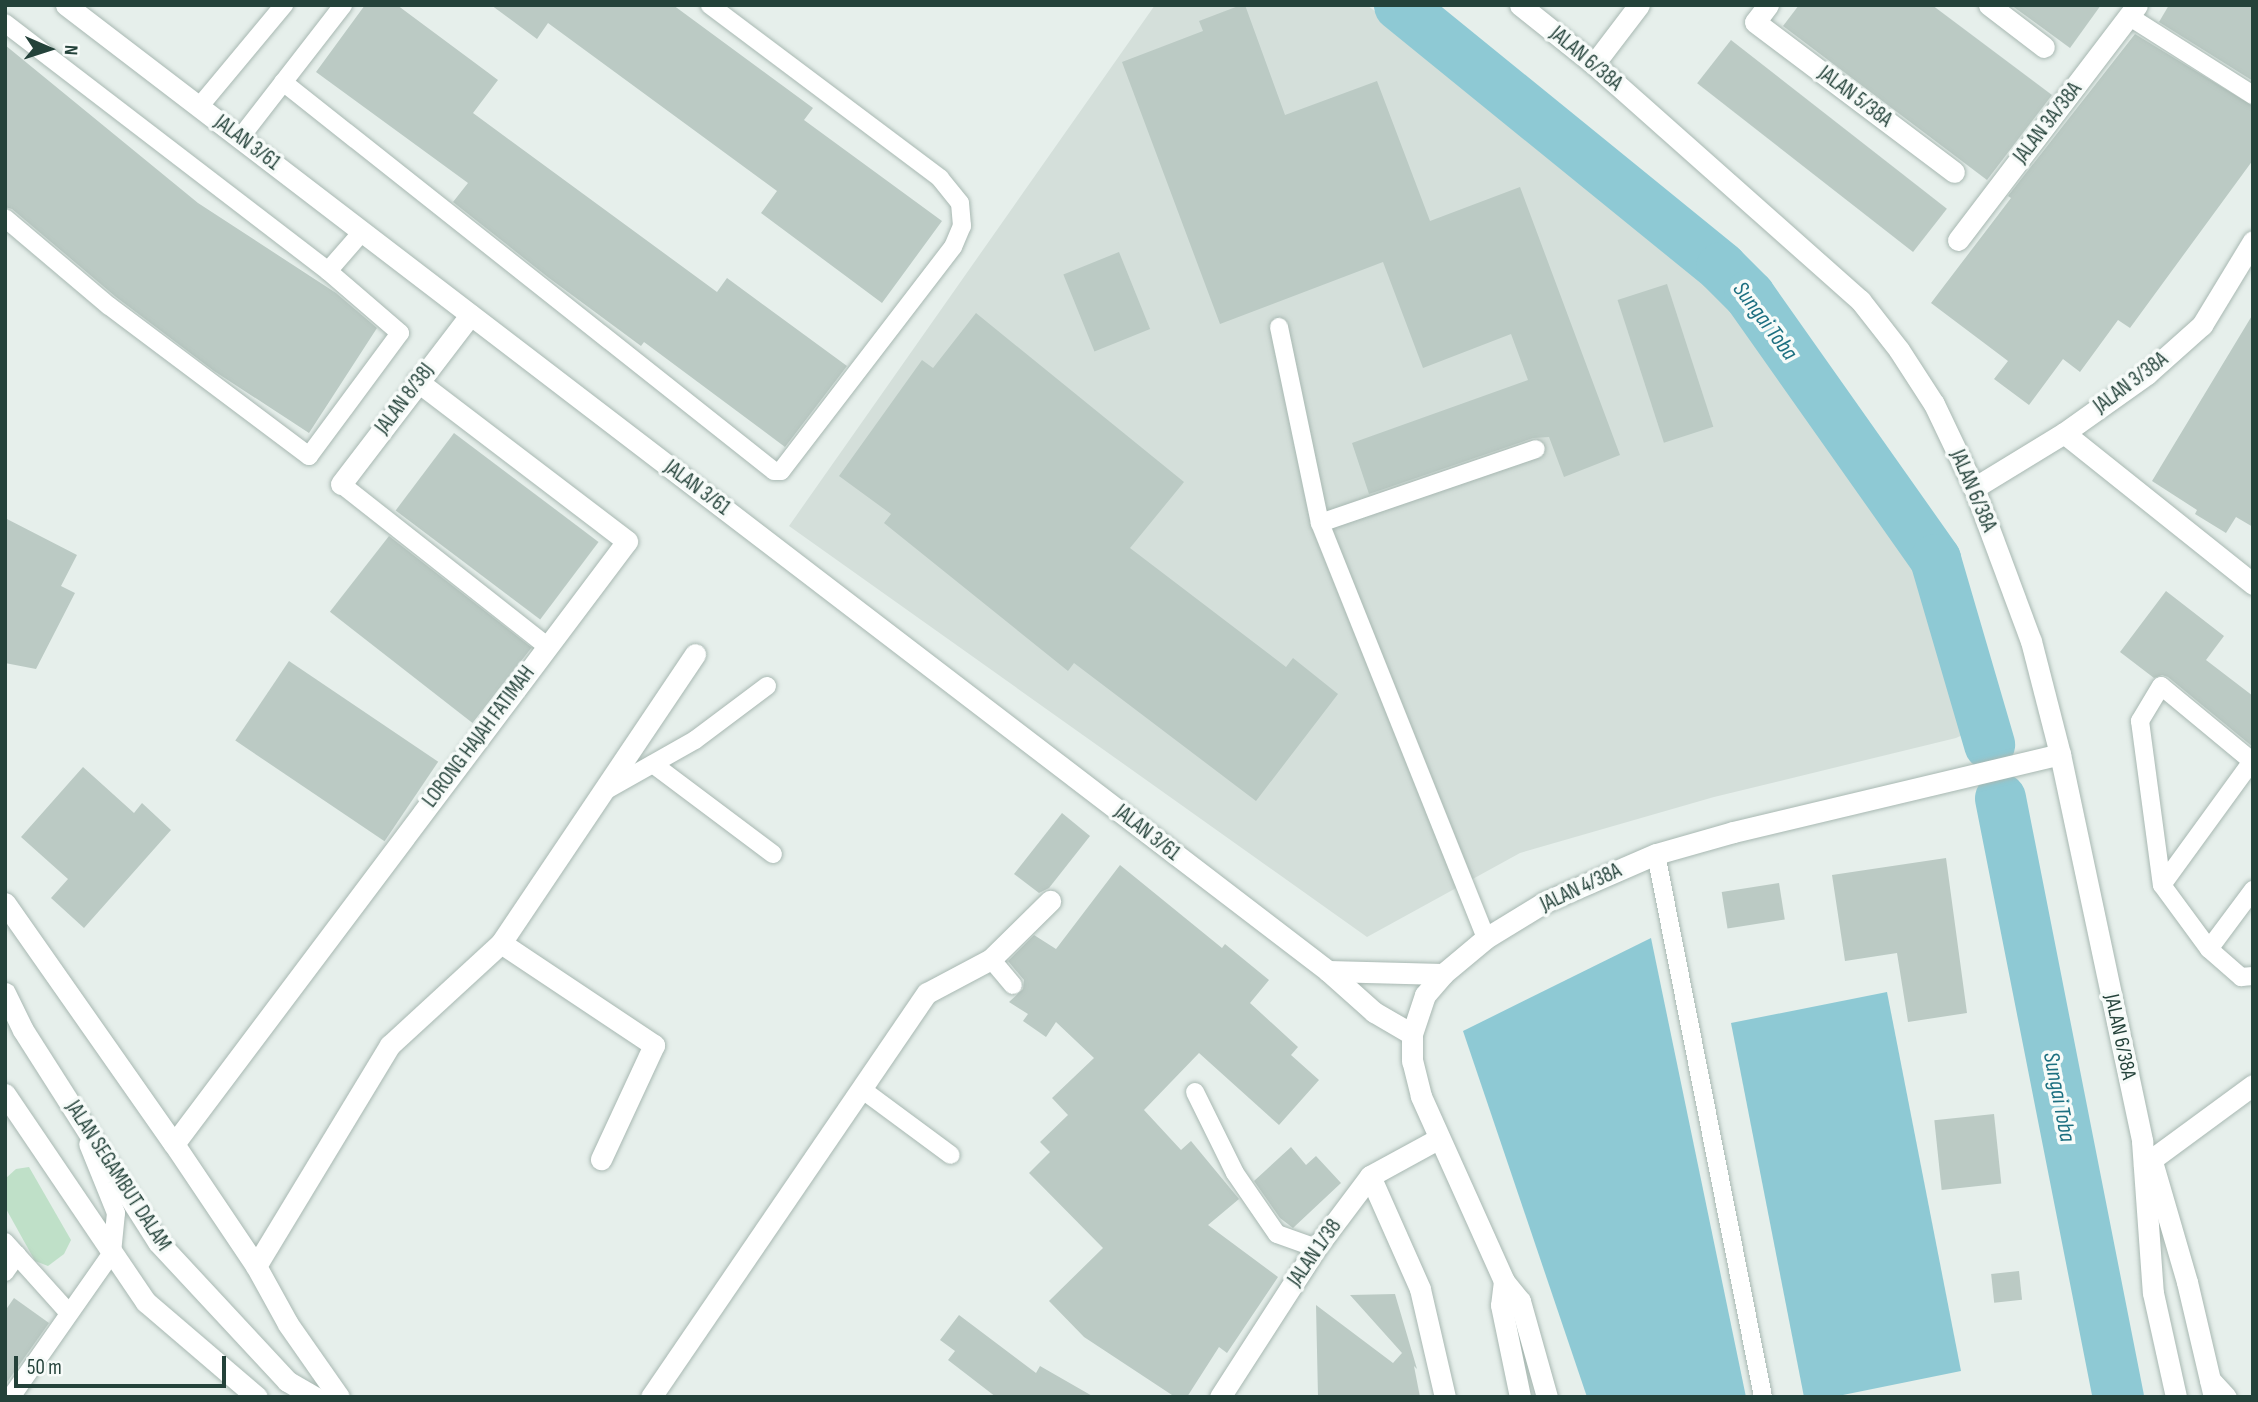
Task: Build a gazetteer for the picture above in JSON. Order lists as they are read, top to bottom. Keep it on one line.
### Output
{"streets":{"street":["JALAN 6/38A","JALAN 5/38A","JALAN 3A/38A","JALAN 3/61","JALAN 3/38A","JALAN 8/38J","LORONG HAJAH FATIMAH","JALAN 4/38A","JALAN SEGAMBUT DALAM","JALAN 1/38"]},"crossings":[["JALAN 6/38A","JALAN 3/38A"],["JALAN 6/38A","JALAN 4/38A"],["JALAN 3/61","JALAN 8/38J"],["JALAN 3/61","JALAN 4/38A"],["JALAN 8/38J","LORONG HAJAH FATIMAH"],["JALAN 4/38A","JALAN 1/38"]],"water":["Sungai Toba"],"scale_bar":"50 m","north":"right"}
